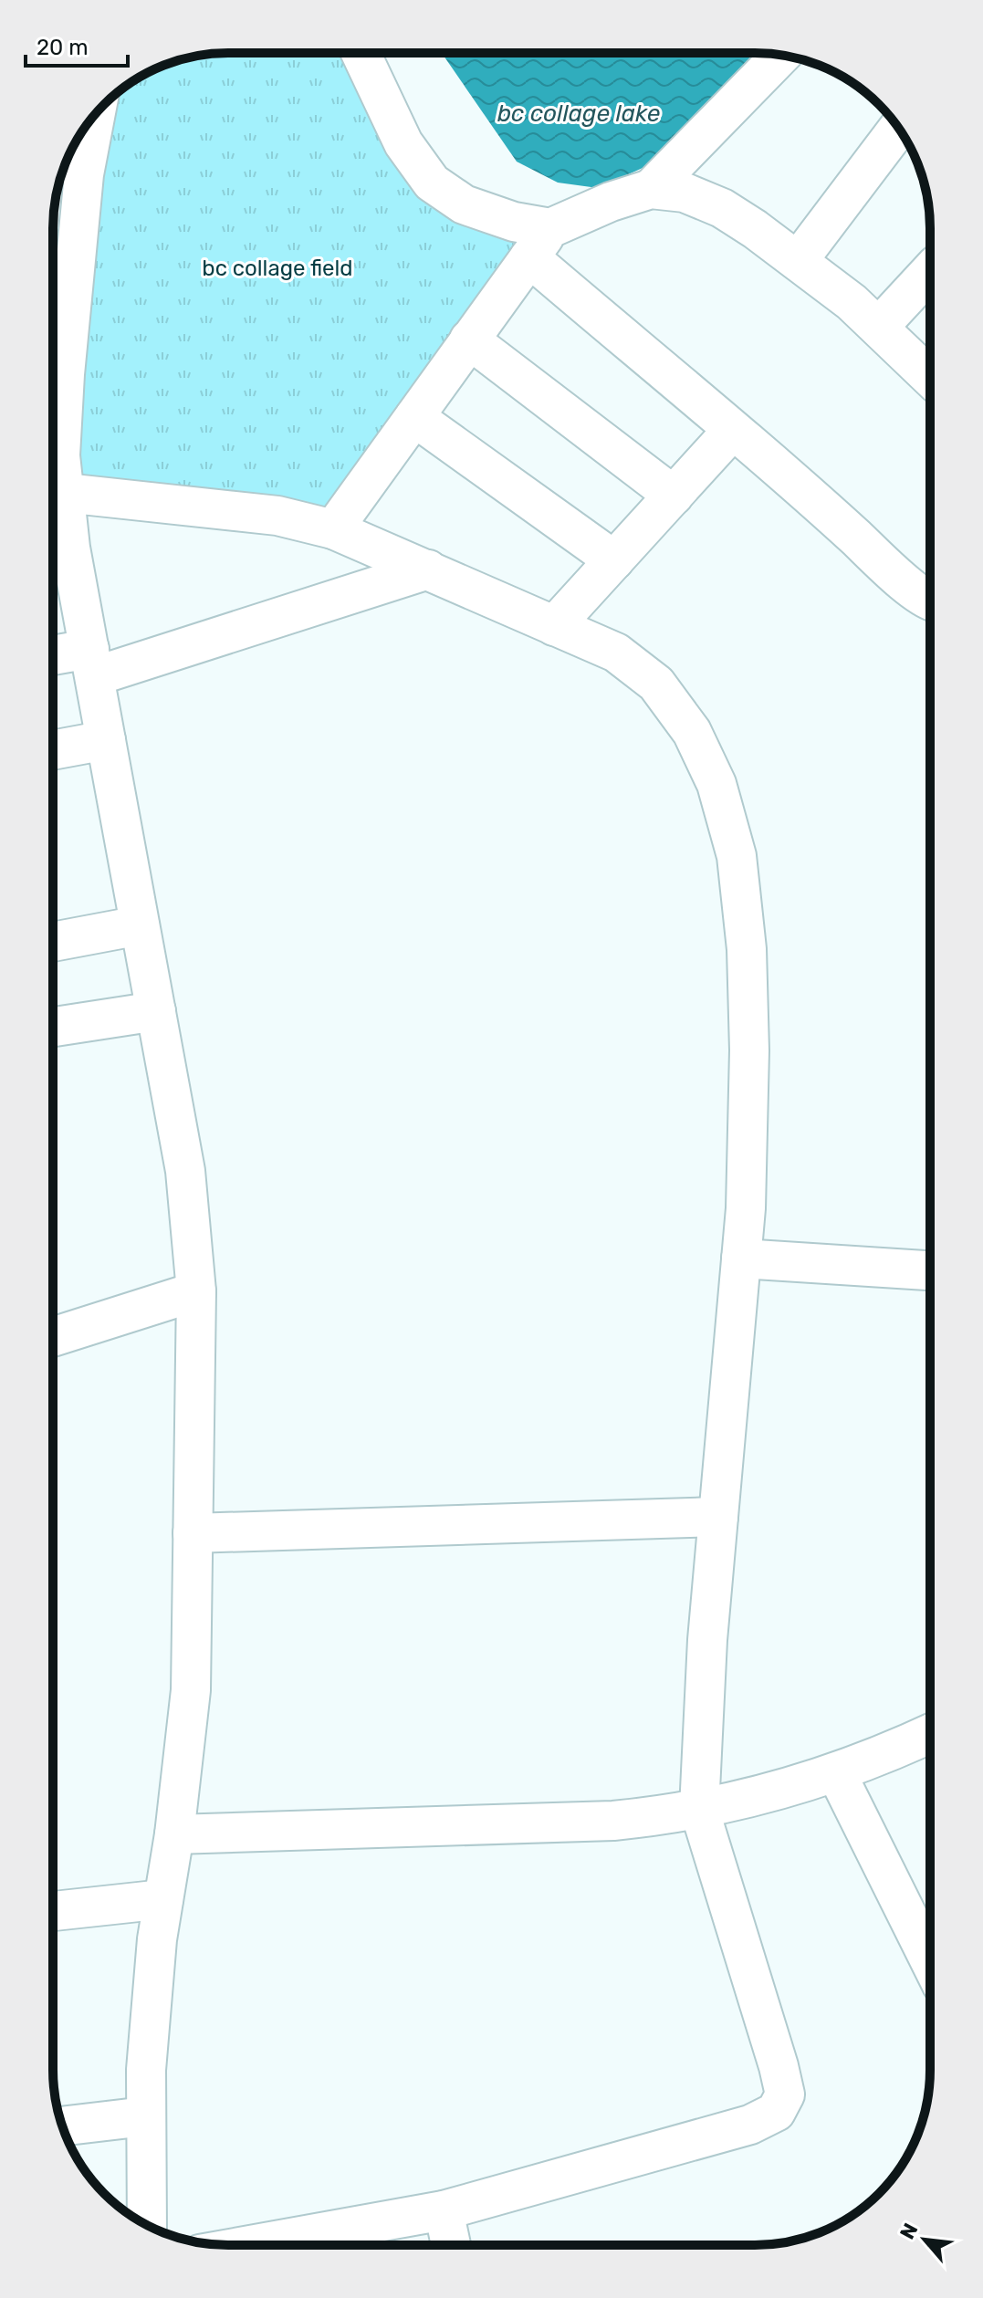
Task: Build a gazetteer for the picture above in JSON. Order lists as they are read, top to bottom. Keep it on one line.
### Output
{"water":["bc collage lake"],"parks":["bc collage field"],"scale_bar":"20 m","north":"top left"}
